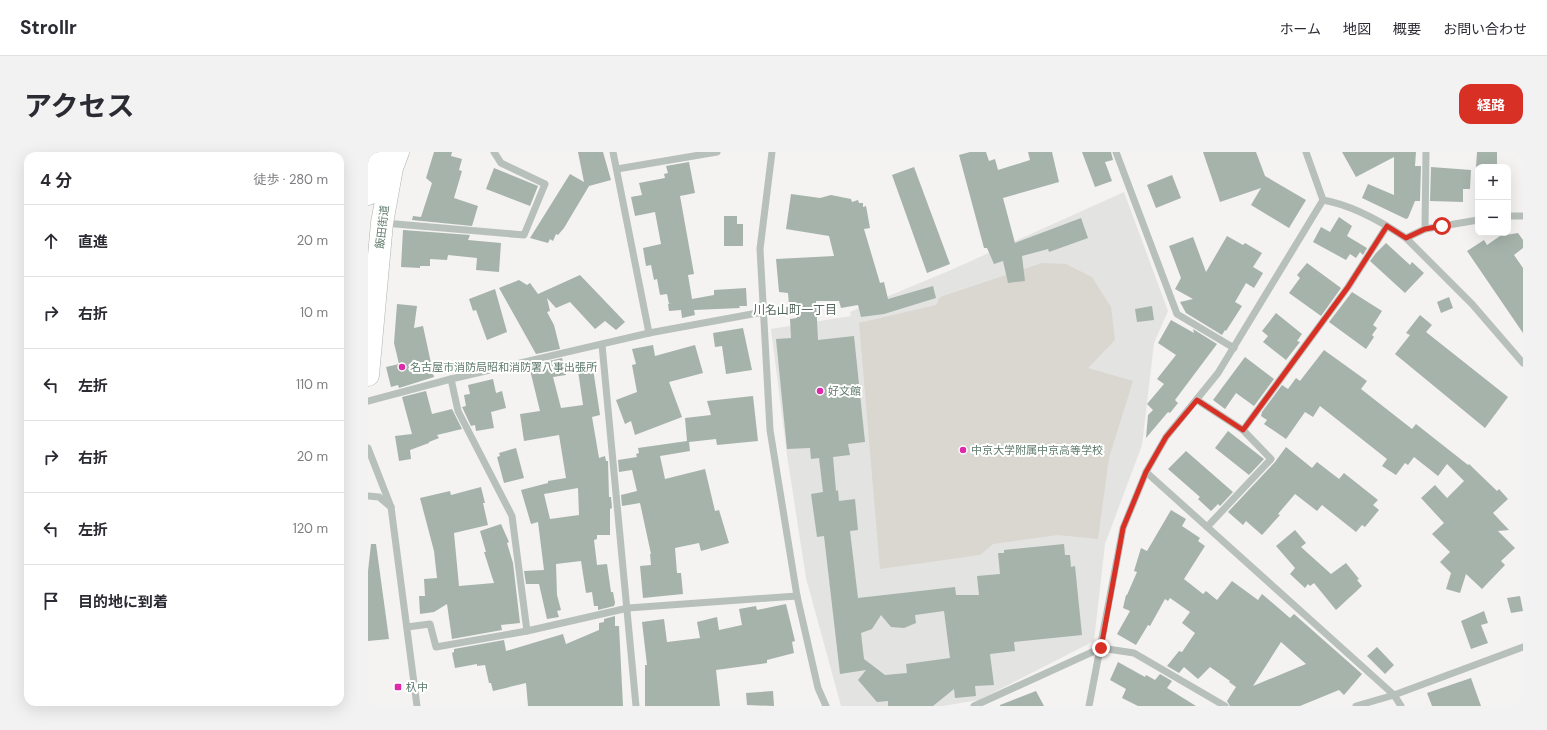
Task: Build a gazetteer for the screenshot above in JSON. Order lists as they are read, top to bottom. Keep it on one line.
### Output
{"streets":{"highway":["飯田街道"]},"districts":["川名山町一丁目"],"places":{"other":["名古屋市消防局昭和消防署八事出張所","好文館","中京大学附属中京高等学校"],"transit":["杁中"]},"page":{"header":"Strollr","nav":["ホーム","地図","概要","お問い合わせ"],"title":"アクセス","buttons":"経路","heading":["4 分","徒歩 · 280 m"],"map_buttons":["+","−"],"list":[["直進","20 m"],["右折","10 m"],["左折","110 m"],["右折","20 m"],["左折","120 m"],"目的地に到着"]}}
